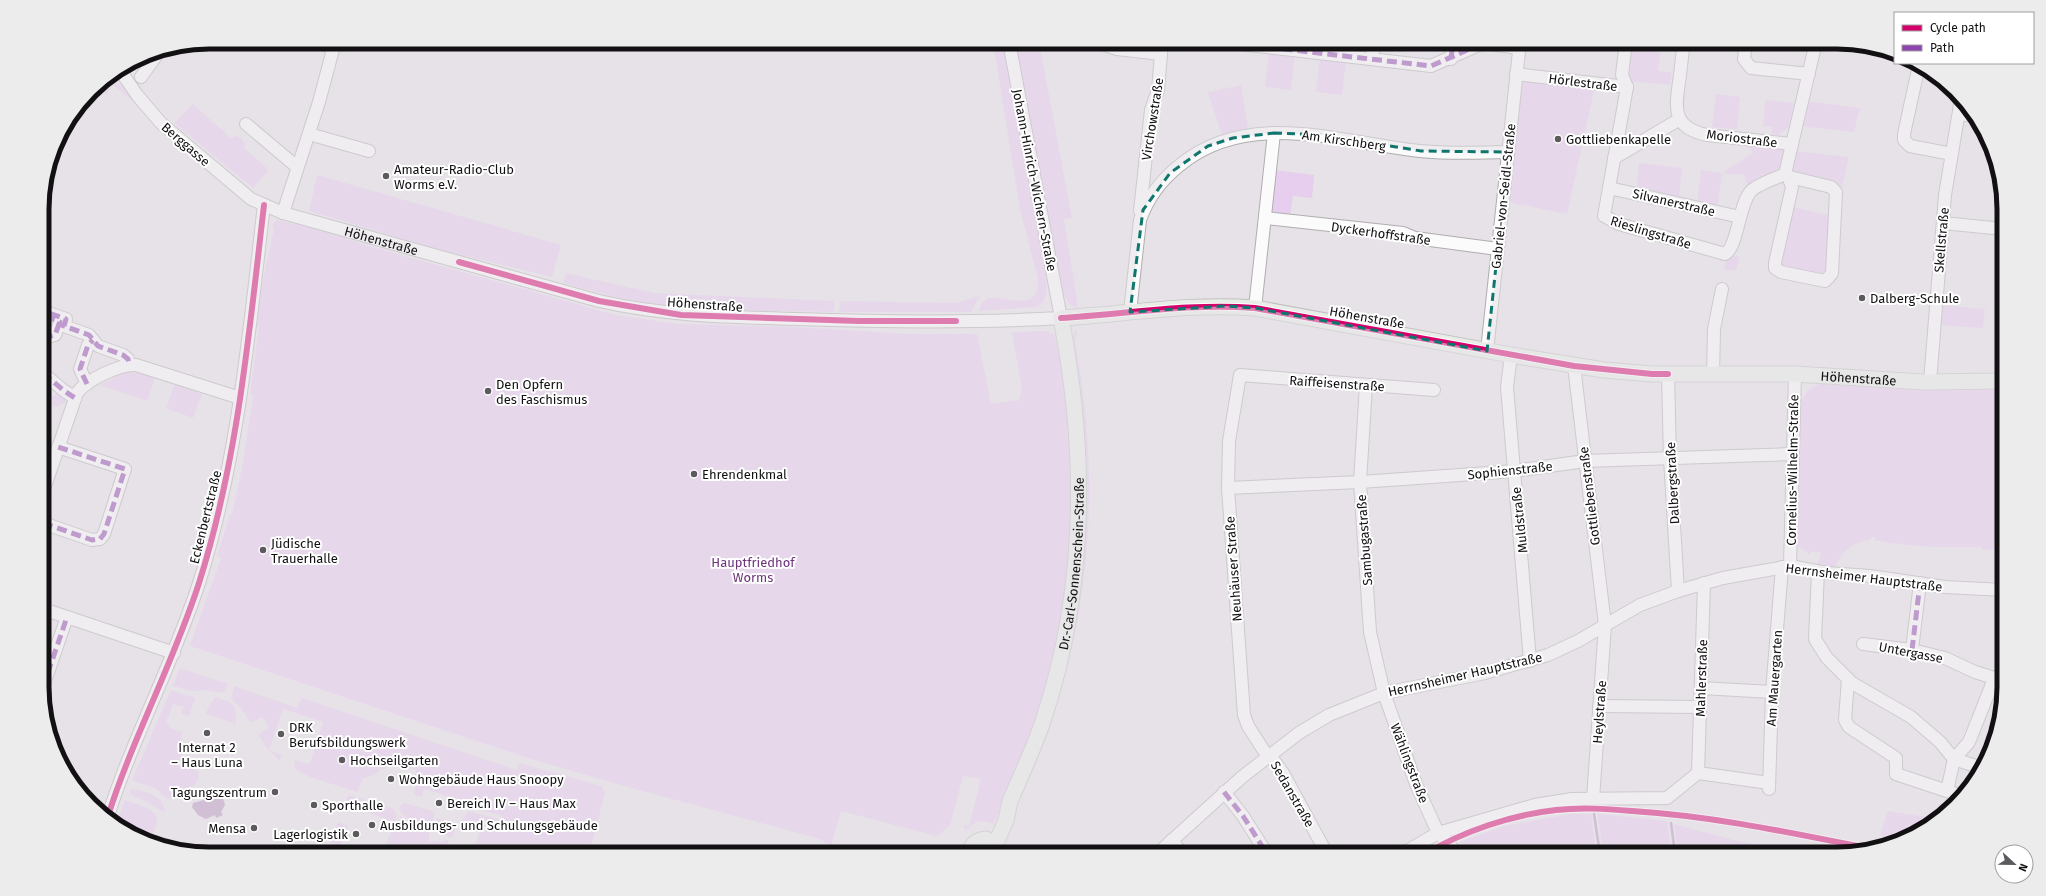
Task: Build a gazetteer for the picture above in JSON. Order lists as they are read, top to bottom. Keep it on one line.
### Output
{"streets":{"main road":["Höhenstraße","Dr.-Carl-Sonnenschein-Straße"],"street":["Hörlestraße","Virchowstraße","Moriostraße","Am Kirschberg","Berggasse","Johann-Hinrich-Wichern-Straße","Gabriel-von-Seidl-Straße","Silvanerstraße","Rieslingstraße","Dyckerhoffstraße","Skellstraße","Raiffeisenstraße","Sophienstraße","Cornelius-Wilhelm-Straße","Dalbergstraße","Gottliebenstraße","Eckenbertstraße","Muldstraße","Sambugastraße","Neuhäuser Straße","Herrnsheimer Hauptstraße","Untergasse","Mahlerstraße","Am Mauergarten","Heylstraße","Wählingstraße","Sedanstraße"]},"crossings":[["Hörlestraße","Gabriel-von-Seidl-Straße"],["Hörlestraße","Rieslingstraße"],["Virchowstraße","Am Kirschberg"],["Am Kirschberg","Gabriel-von-Seidl-Straße"],["Am Kirschberg","Höhenstraße"],["Berggasse","Höhenstraße"],["Berggasse","Eckenbertstraße"],["Johann-Hinrich-Wichern-Straße","Höhenstraße"],["Johann-Hinrich-Wichern-Straße","Dr.-Carl-Sonnenschein-Straße"],["Gabriel-von-Seidl-Straße","Dyckerhoffstraße"],["Gabriel-von-Seidl-Straße","Höhenstraße"],["Silvanerstraße","Rieslingstraße"],["Höhenstraße","Skellstraße"],["Höhenstraße","Cornelius-Wilhelm-Straße"],["Höhenstraße","Dalbergstraße"],["Höhenstraße","Gottliebenstraße"],["Höhenstraße","Eckenbertstraße"],["Höhenstraße","Muldstraße"],["Höhenstraße","Dr.-Carl-Sonnenschein-Straße"],["Raiffeisenstraße","Sambugastraße"],["Raiffeisenstraße","Neuhäuser Straße"],["Sophienstraße","Cornelius-Wilhelm-Straße"],["Sophienstraße","Dalbergstraße"],["Sophienstraße","Gottliebenstraße"],["Sophienstraße","Muldstraße"],["Sophienstraße","Sambugastraße"],["Sophienstraße","Neuhäuser Straße"],["Cornelius-Wilhelm-Straße","Herrnsheimer Hauptstraße"],["Cornelius-Wilhelm-Straße","Am Mauergarten"],["Dalbergstraße","Herrnsheimer Hauptstraße"],["Gottliebenstraße","Herrnsheimer Hauptstraße"],["Gottliebenstraße","Heylstraße"],["Muldstraße","Herrnsheimer Hauptstraße"],["Sambugastraße","Herrnsheimer Hauptstraße"],["Sambugastraße","Wählingstraße"],["Neuhäuser Straße","Herrnsheimer Hauptstraße"],["Neuhäuser Straße","Sedanstraße"],["Herrnsheimer Hauptstraße","Mahlerstraße"],["Herrnsheimer Hauptstraße","Am Mauergarten"],["Herrnsheimer Hauptstraße","Heylstraße"],["Herrnsheimer Hauptstraße","Wählingstraße"],["Herrnsheimer Hauptstraße","Sedanstraße"],["Mahlerstraße","Am Mauergarten"]],"parks":["Hauptfriedhof Worms"],"places":["Gottliebenkapelle","Amateur-Radio-Club Worms e.V.","Dalberg-Schule","Den Opfern des Faschismus","Ehrendenkmal","Jüdische Trauerhalle","Internat 2 – Haus Luna","DRK Berufsbildungswerk","Hochseilgarten","Wohngebäude Haus Snoopy","Tagungszentrum","Bereich IV – Haus Max","Sporthalle","Ausbildungs- und Schulungsgebäude","Mensa","Lagerlogistik"],"legend":["Cycle path","Path"],"north":"right"}
